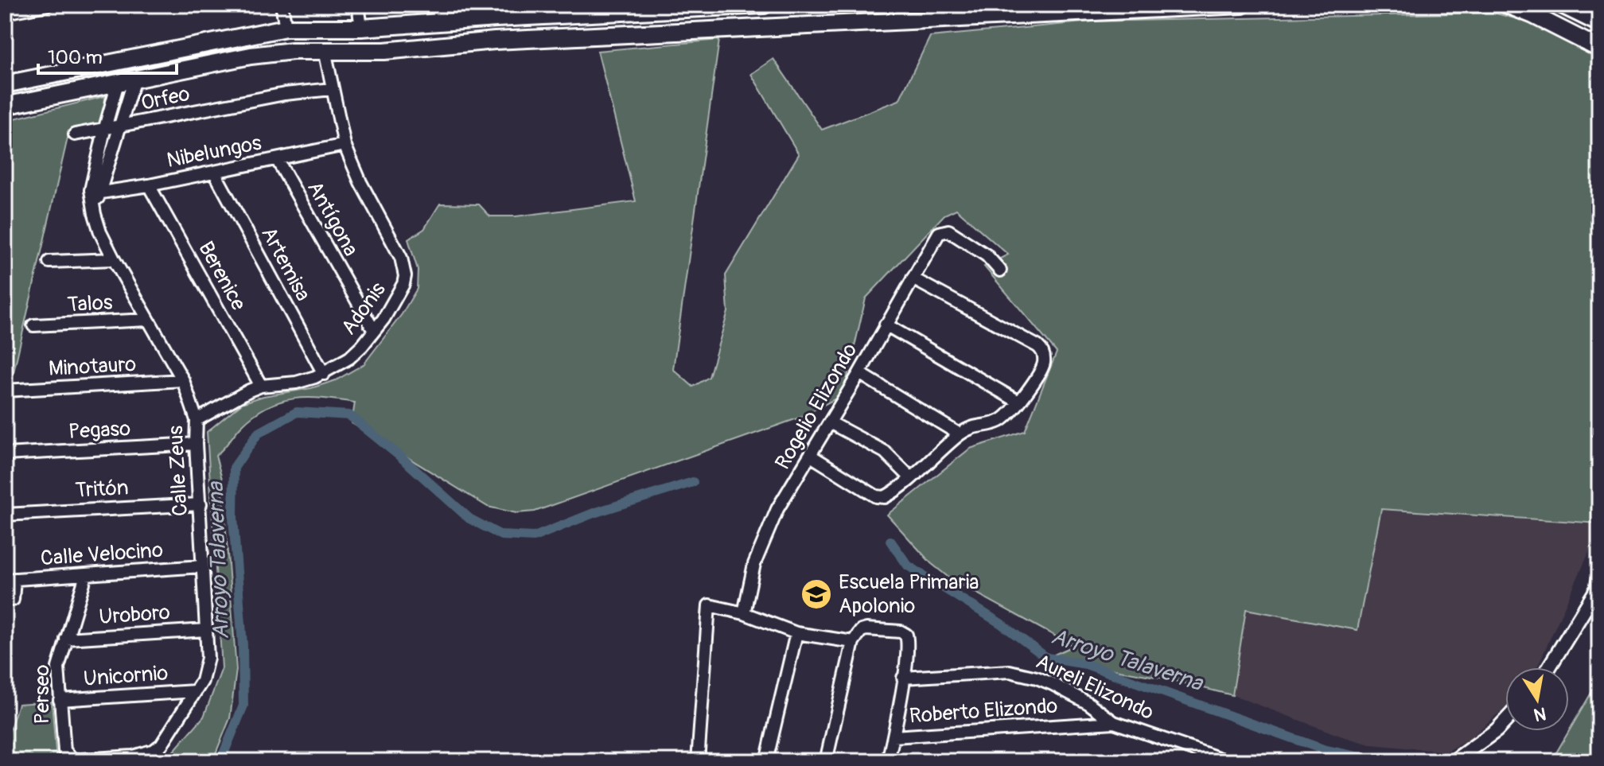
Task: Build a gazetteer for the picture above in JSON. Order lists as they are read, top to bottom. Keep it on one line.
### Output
{"streets":{"street":["Orfeo","Nibelungos","Antígona","Artemisa","Berenice","Talos","Adonis","Minotauro","Rogelio Elizondo","Pegaso","Calle Zeus","Tritón","Calle Velocino","Uroboro","Unicornio","Aureli Elizondo","Perseo","Roberto Elizondo"]},"crossings":[["Orfeo","Adonis"],["Orfeo","Calle Zeus"],["Nibelungos","Antígona"],["Nibelungos","Artemisa"],["Nibelungos","Berenice"],["Nibelungos","Adonis"],["Nibelungos","Calle Zeus"],["Antígona","Adonis"],["Artemisa","Adonis"],["Berenice","Adonis"],["Talos","Calle Zeus"],["Adonis","Calle Zeus"],["Minotauro","Calle Zeus"],["Pegaso","Calle Zeus"],["Calle Zeus","Tritón"],["Calle Zeus","Calle Velocino"],["Calle Zeus","Uroboro"],["Calle Zeus","Unicornio"],["Calle Zeus","Perseo"],["Calle Velocino","Perseo"],["Uroboro","Perseo"],["Unicornio","Perseo"],["Aureli Elizondo","Roberto Elizondo"]],"water":["Arroyo Talaverna"],"places":{"school or university":["Escuela Primaria Apolonio"]},"scale_bar":"100 m","north":"bottom"}
